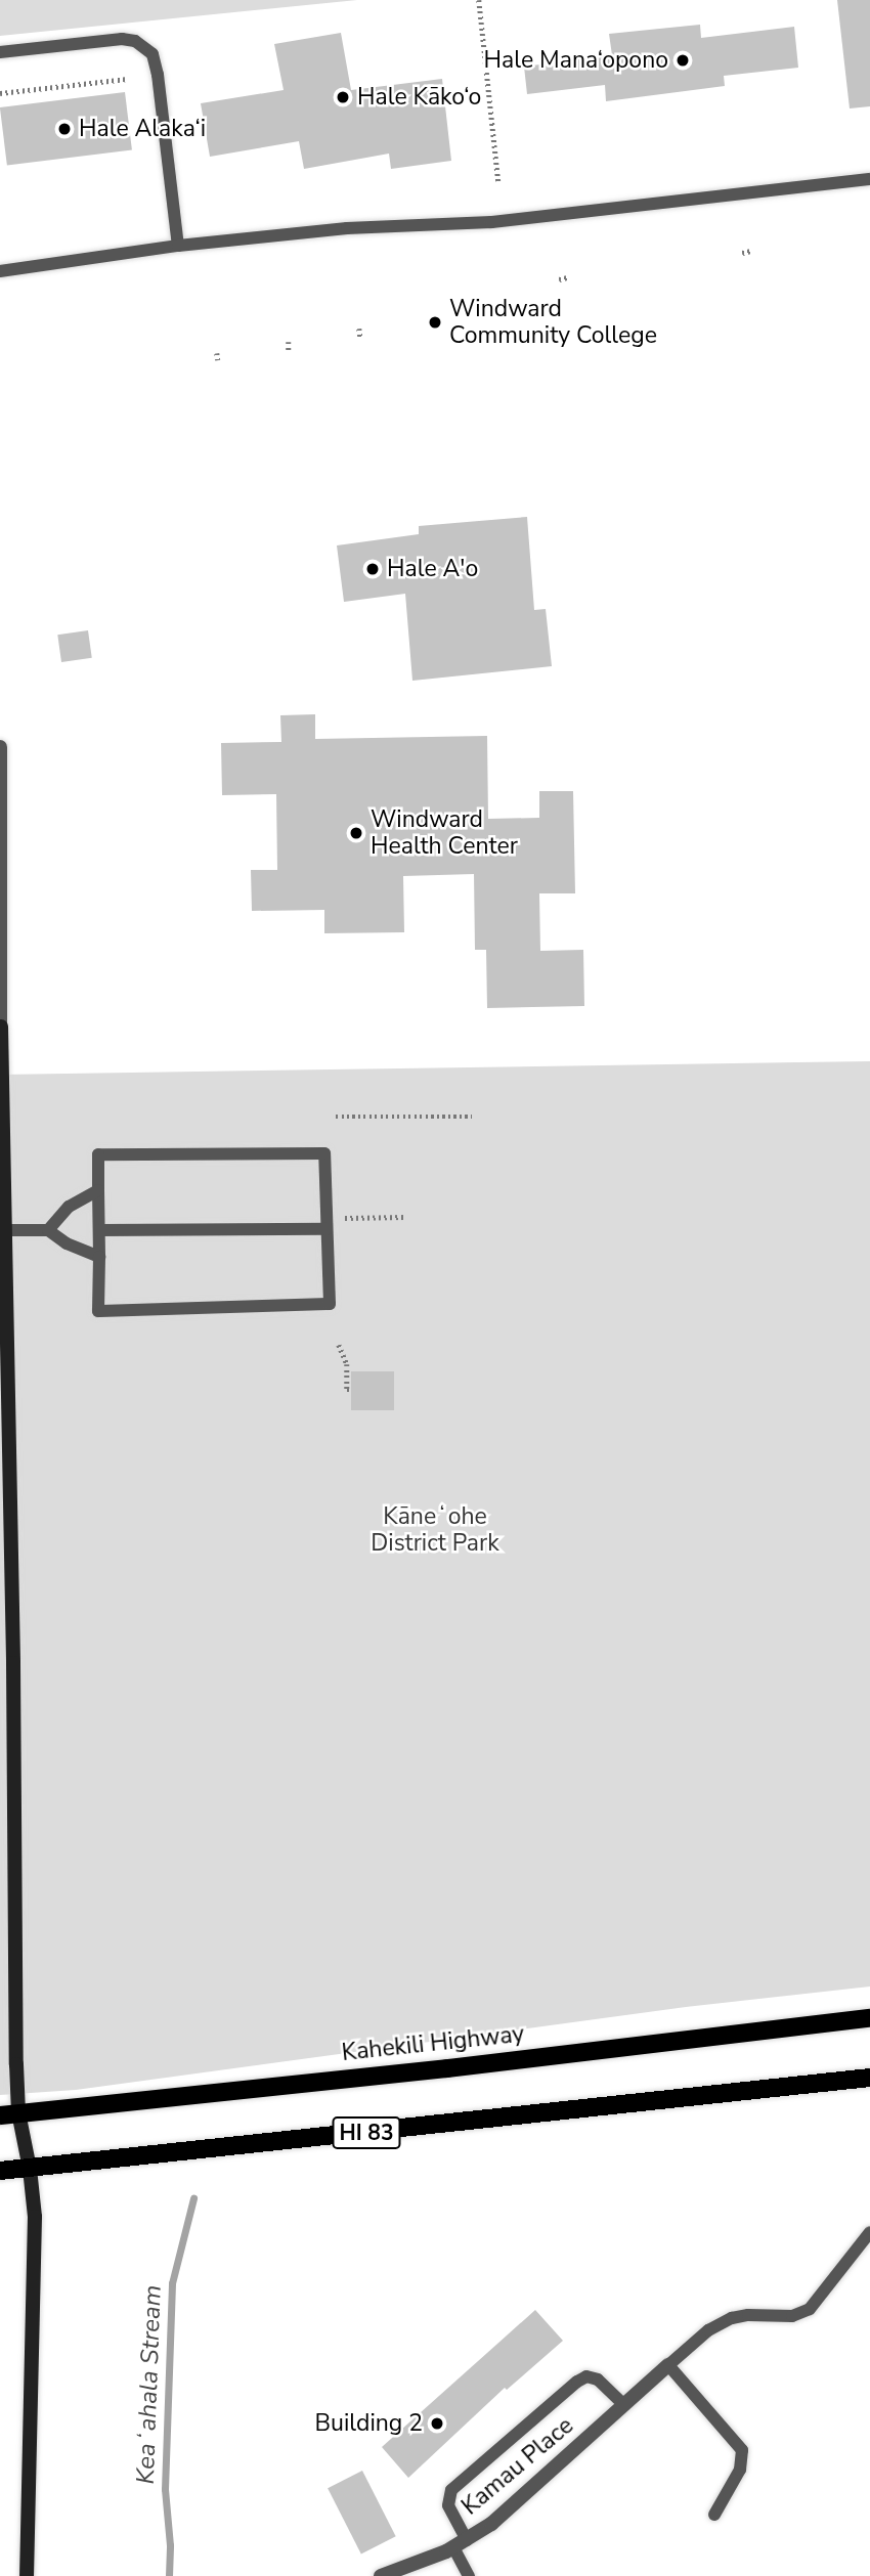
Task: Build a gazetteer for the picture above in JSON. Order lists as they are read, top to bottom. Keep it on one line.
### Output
{"streets":{"main road":["Kahekili Highway","HI 83"],"street":["Kamau Place"]},"water":["Keaʻahala Stream"],"parks":["Kāneʻohe District Park"],"places":["Hale Mana‘opono","Hale Kāko‘o","Hale Alaka‘i","Windward Community College","Hale A'o","Windward Health Center","Building 2"]}
